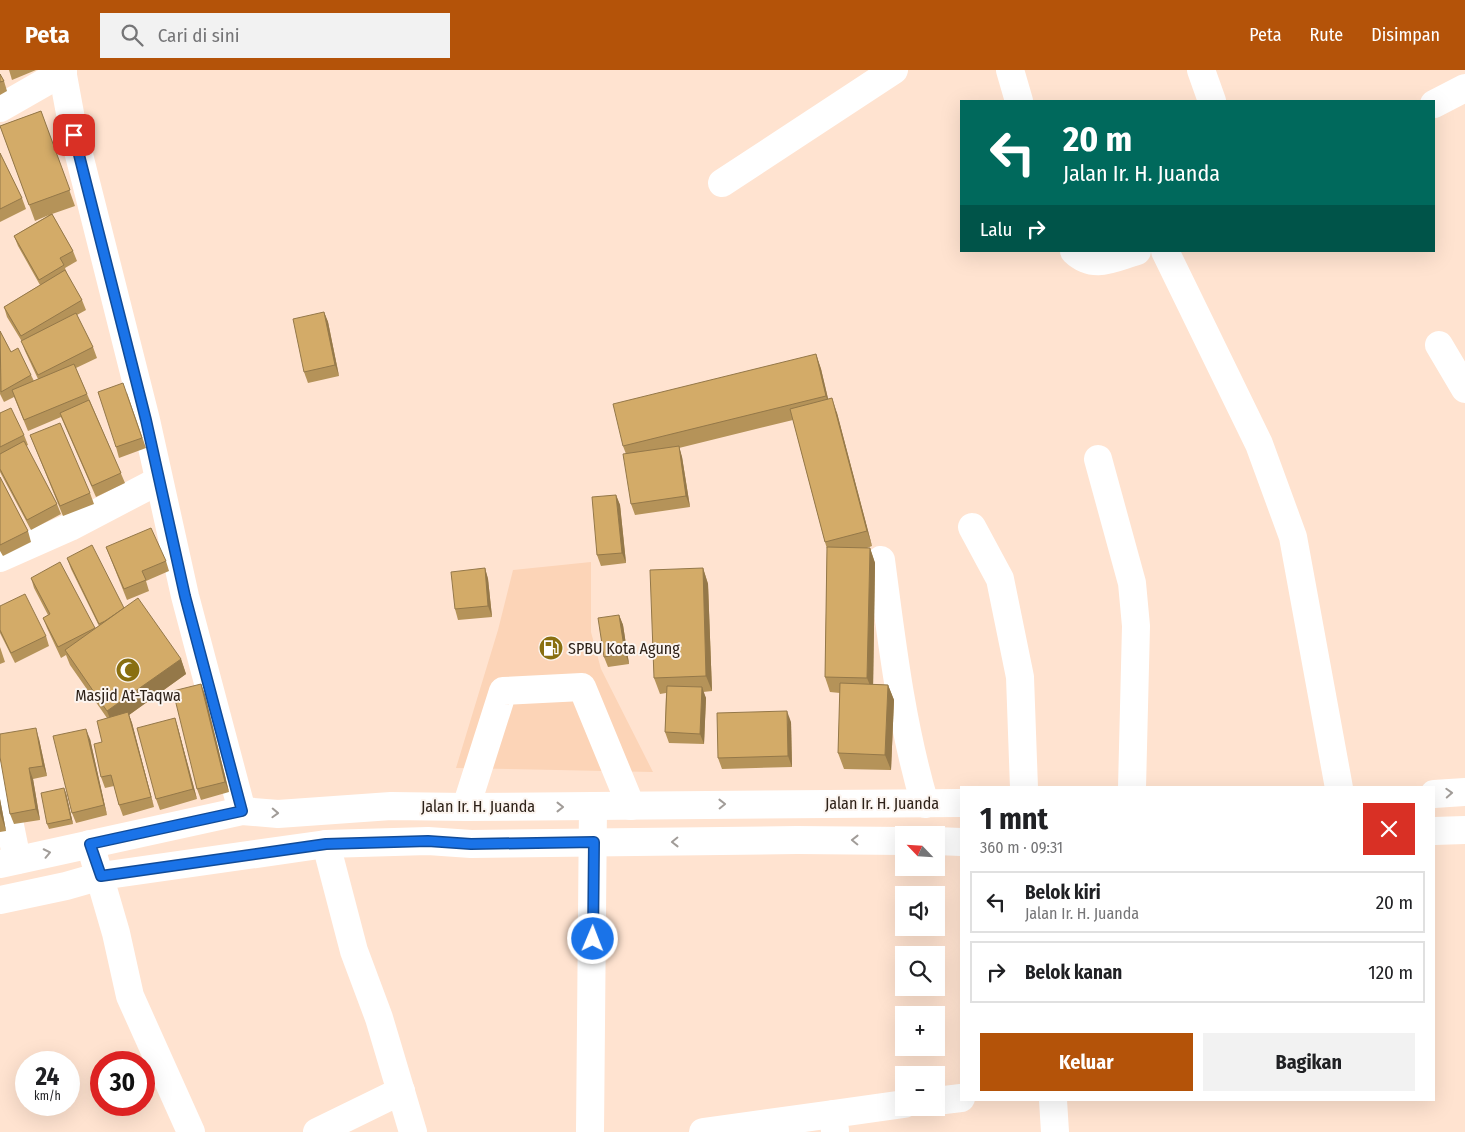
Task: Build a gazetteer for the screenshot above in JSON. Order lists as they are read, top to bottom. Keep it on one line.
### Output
{"streets":{"main road":["Jalan Ir. H. Juanda"]},"places":{"fuel station":["SPBU Kota Agung"],"mosque":["Masjid At-Taqwa"]},"north":"top left","page":{"header":"Peta","search":"Cari di sini","nav":["Peta","Rute","Disimpan"],"turn":["20 m","Jalan Ir. H. Juanda"],"then":"Lalu","heading":["1 mnt","360 m · 09:31"],"map_buttons":["+","−"],"list":[{"name":"Belok kiri","note":"Jalan Ir. H. Juanda","value":"20 m"},{"name":"Belok kanan","value":"120 m"}],"buttons":["Keluar","Bagikan"],"speed":"24 km/h","limit":"30"}}
